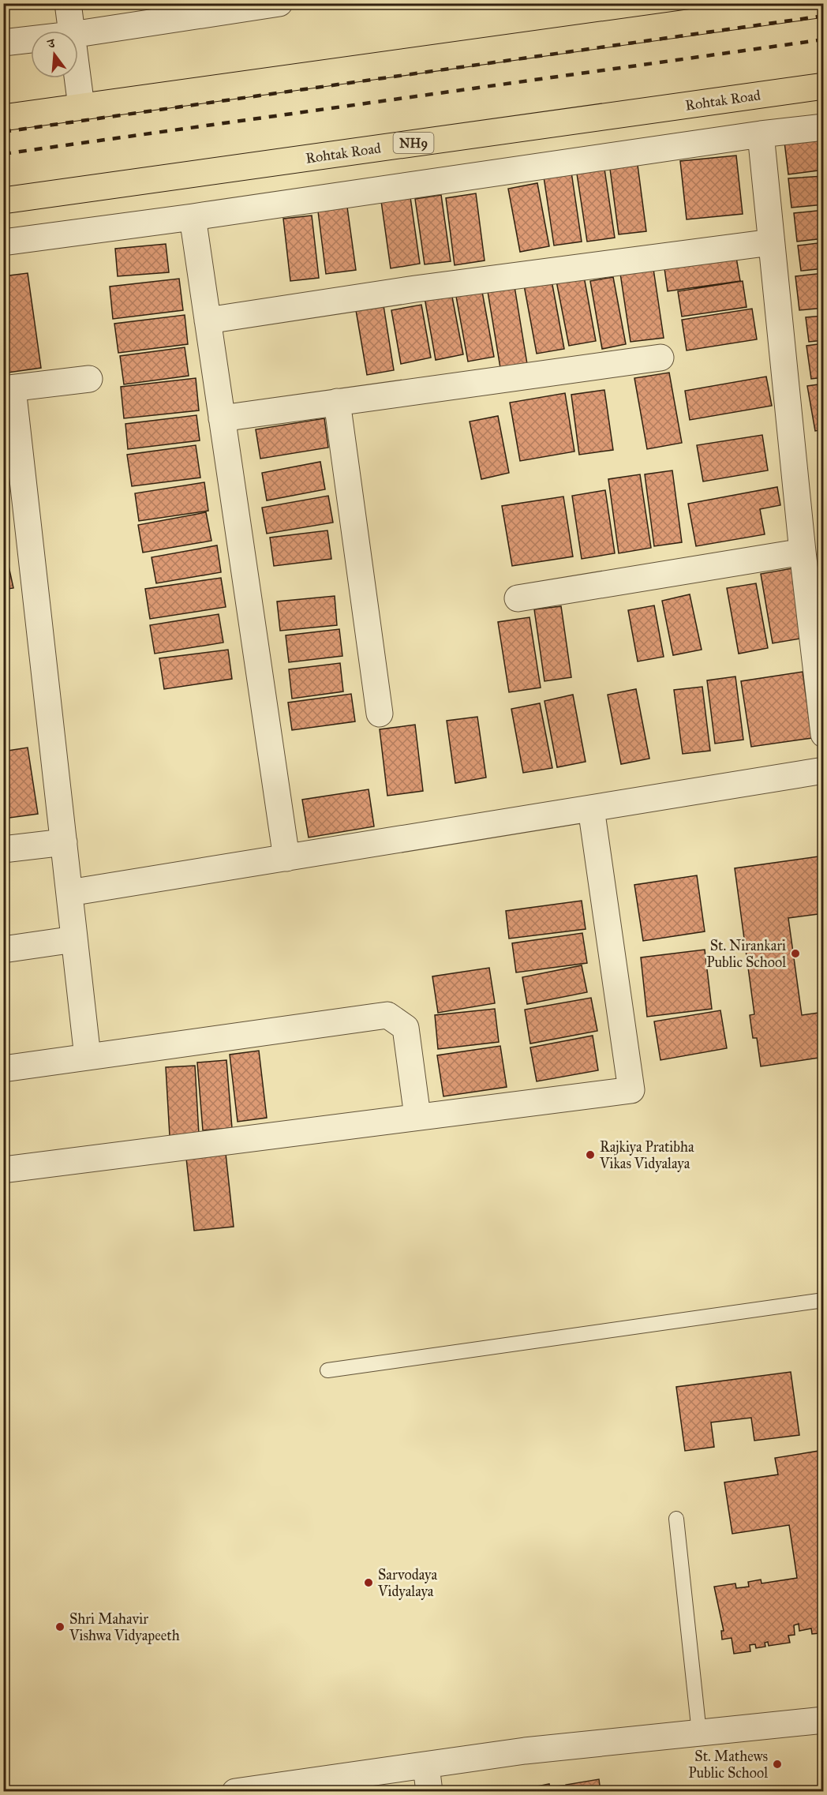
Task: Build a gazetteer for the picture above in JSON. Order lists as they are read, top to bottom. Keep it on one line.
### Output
{"streets":{"main road":["Rohtak Road","NH9"]},"places":["St. Nirankari Public School","Rajkiya Pratibha Vikas Vidyalaya","Sarvodaya Vidyalaya","Shri Mahavir Vishwa Vidyapeeth","St. Mathews Public School"],"north":"top"}
